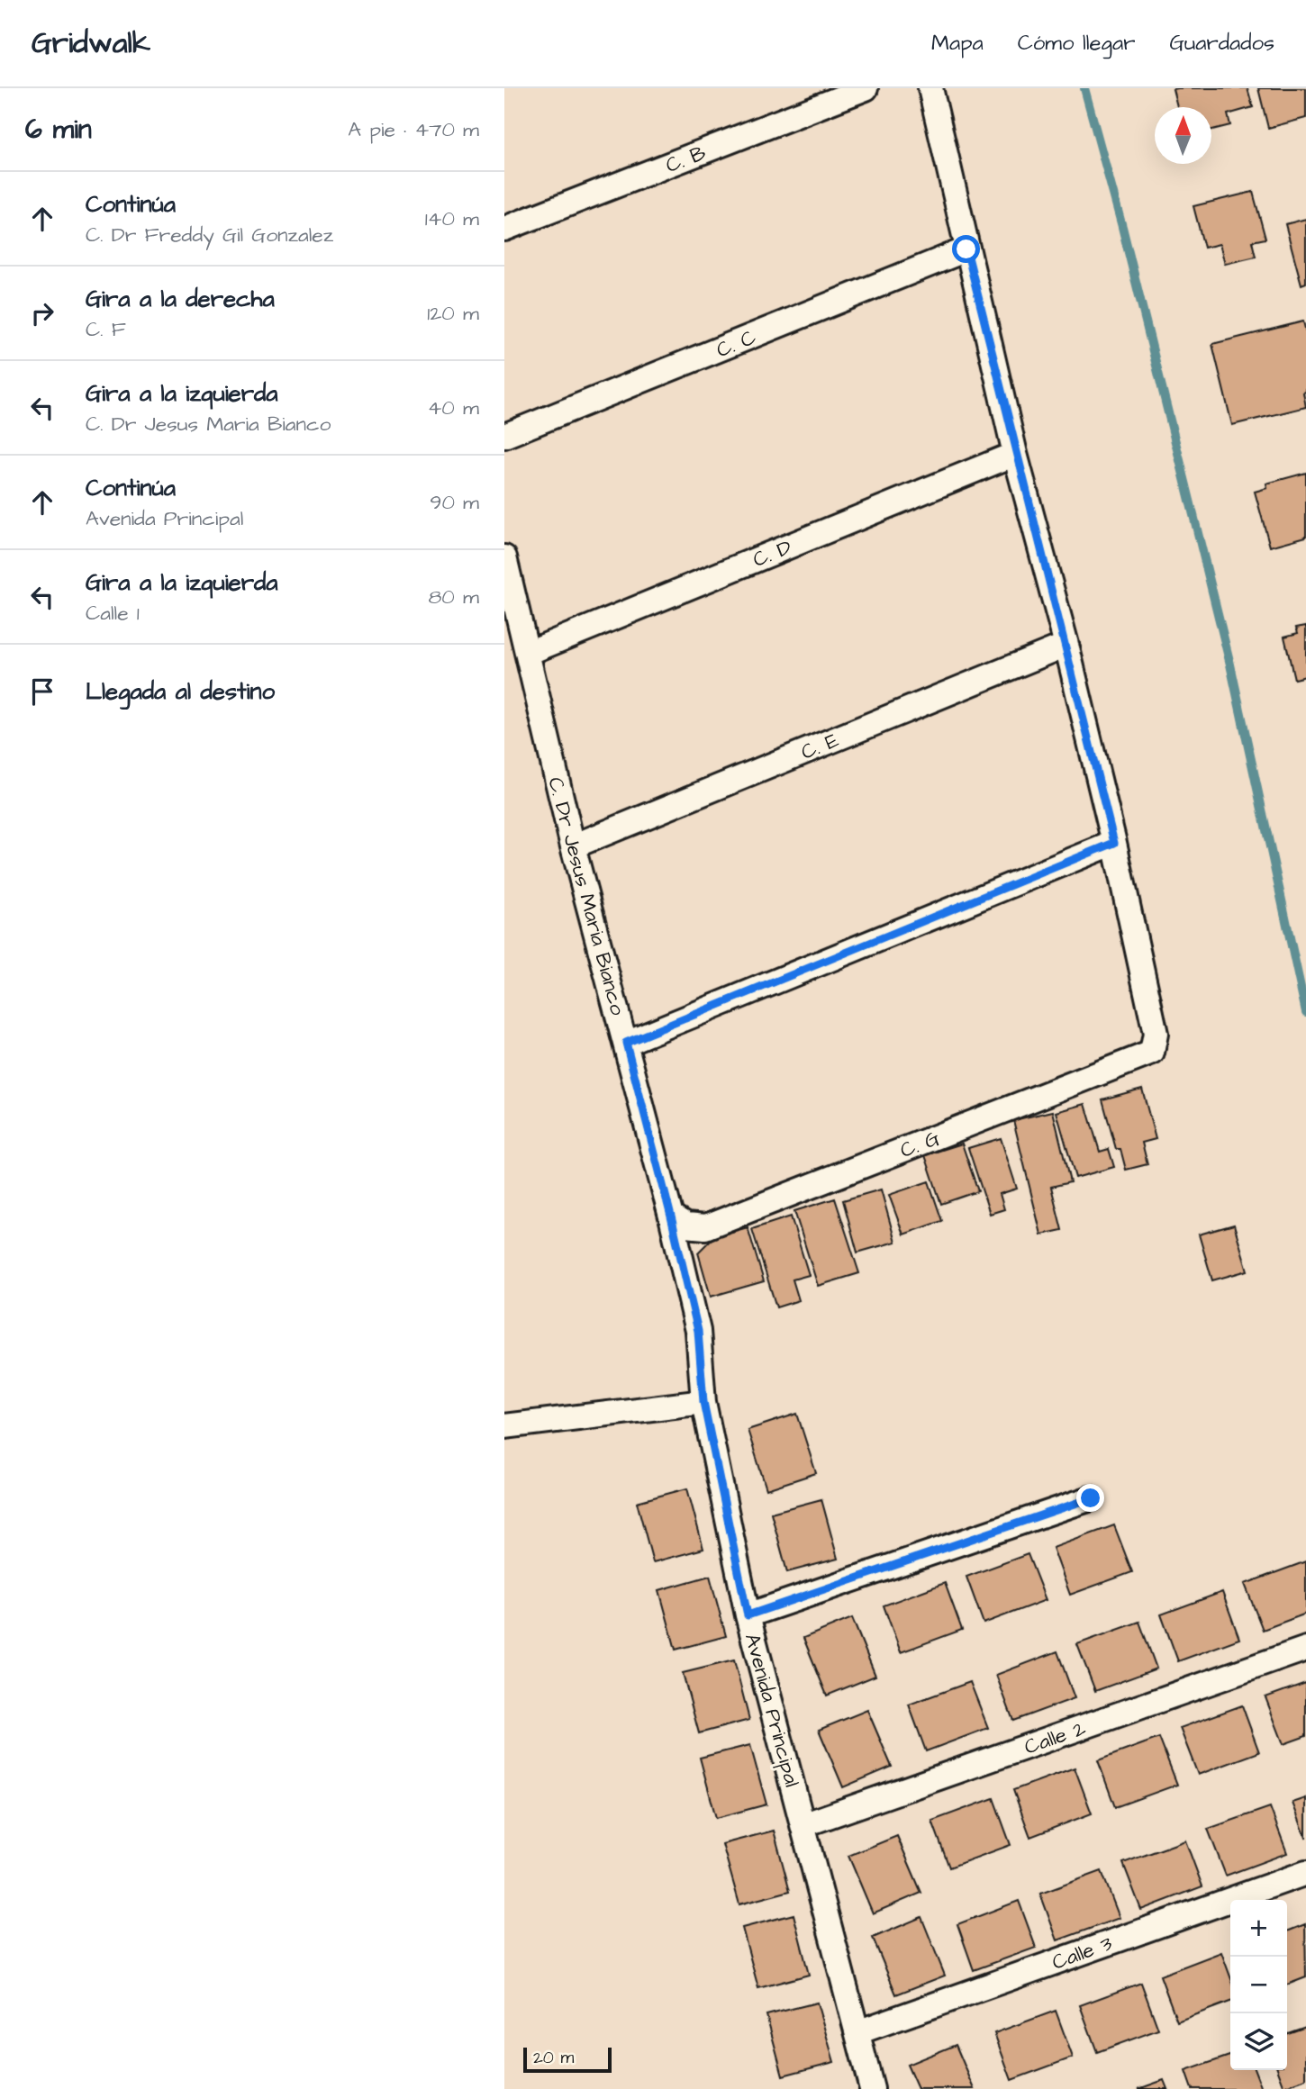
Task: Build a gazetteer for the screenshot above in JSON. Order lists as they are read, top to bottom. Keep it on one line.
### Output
{"streets":{"street":["C. B","C. C","C. D","C. E","C. Dr Jesus Maria Bianco","C. G","Avenida Principal","Calle 2","Calle 3"]},"crossings":[["C. D","C. Dr Jesus Maria Bianco"],["C. E","C. Dr Jesus Maria Bianco"],["C. Dr Jesus Maria Bianco","C. G"],["C. Dr Jesus Maria Bianco","Avenida Principal"],["C. G","Avenida Principal"],["Avenida Principal","Calle 2"],["Avenida Principal","Calle 3"]],"scale_bar":"20 m","north":"top","page":{"header":"Gridwalk","nav":["Mapa","Cómo llegar","Guardados"],"heading":["6 min","A pie · 470 m"],"list":[["Continúa","C. Dr Freddy Gil Gonzalez","140 m"],["Gira a la derecha","C. F","120 m"],["Gira a la izquierda","C. Dr Jesus Maria Bianco","40 m"],["Continúa","Avenida Principal","90 m"],["Gira a la izquierda","Calle 1","80 m"],"Llegada al destino"],"map_buttons":["+","−"],"scale":"20 m"}}
